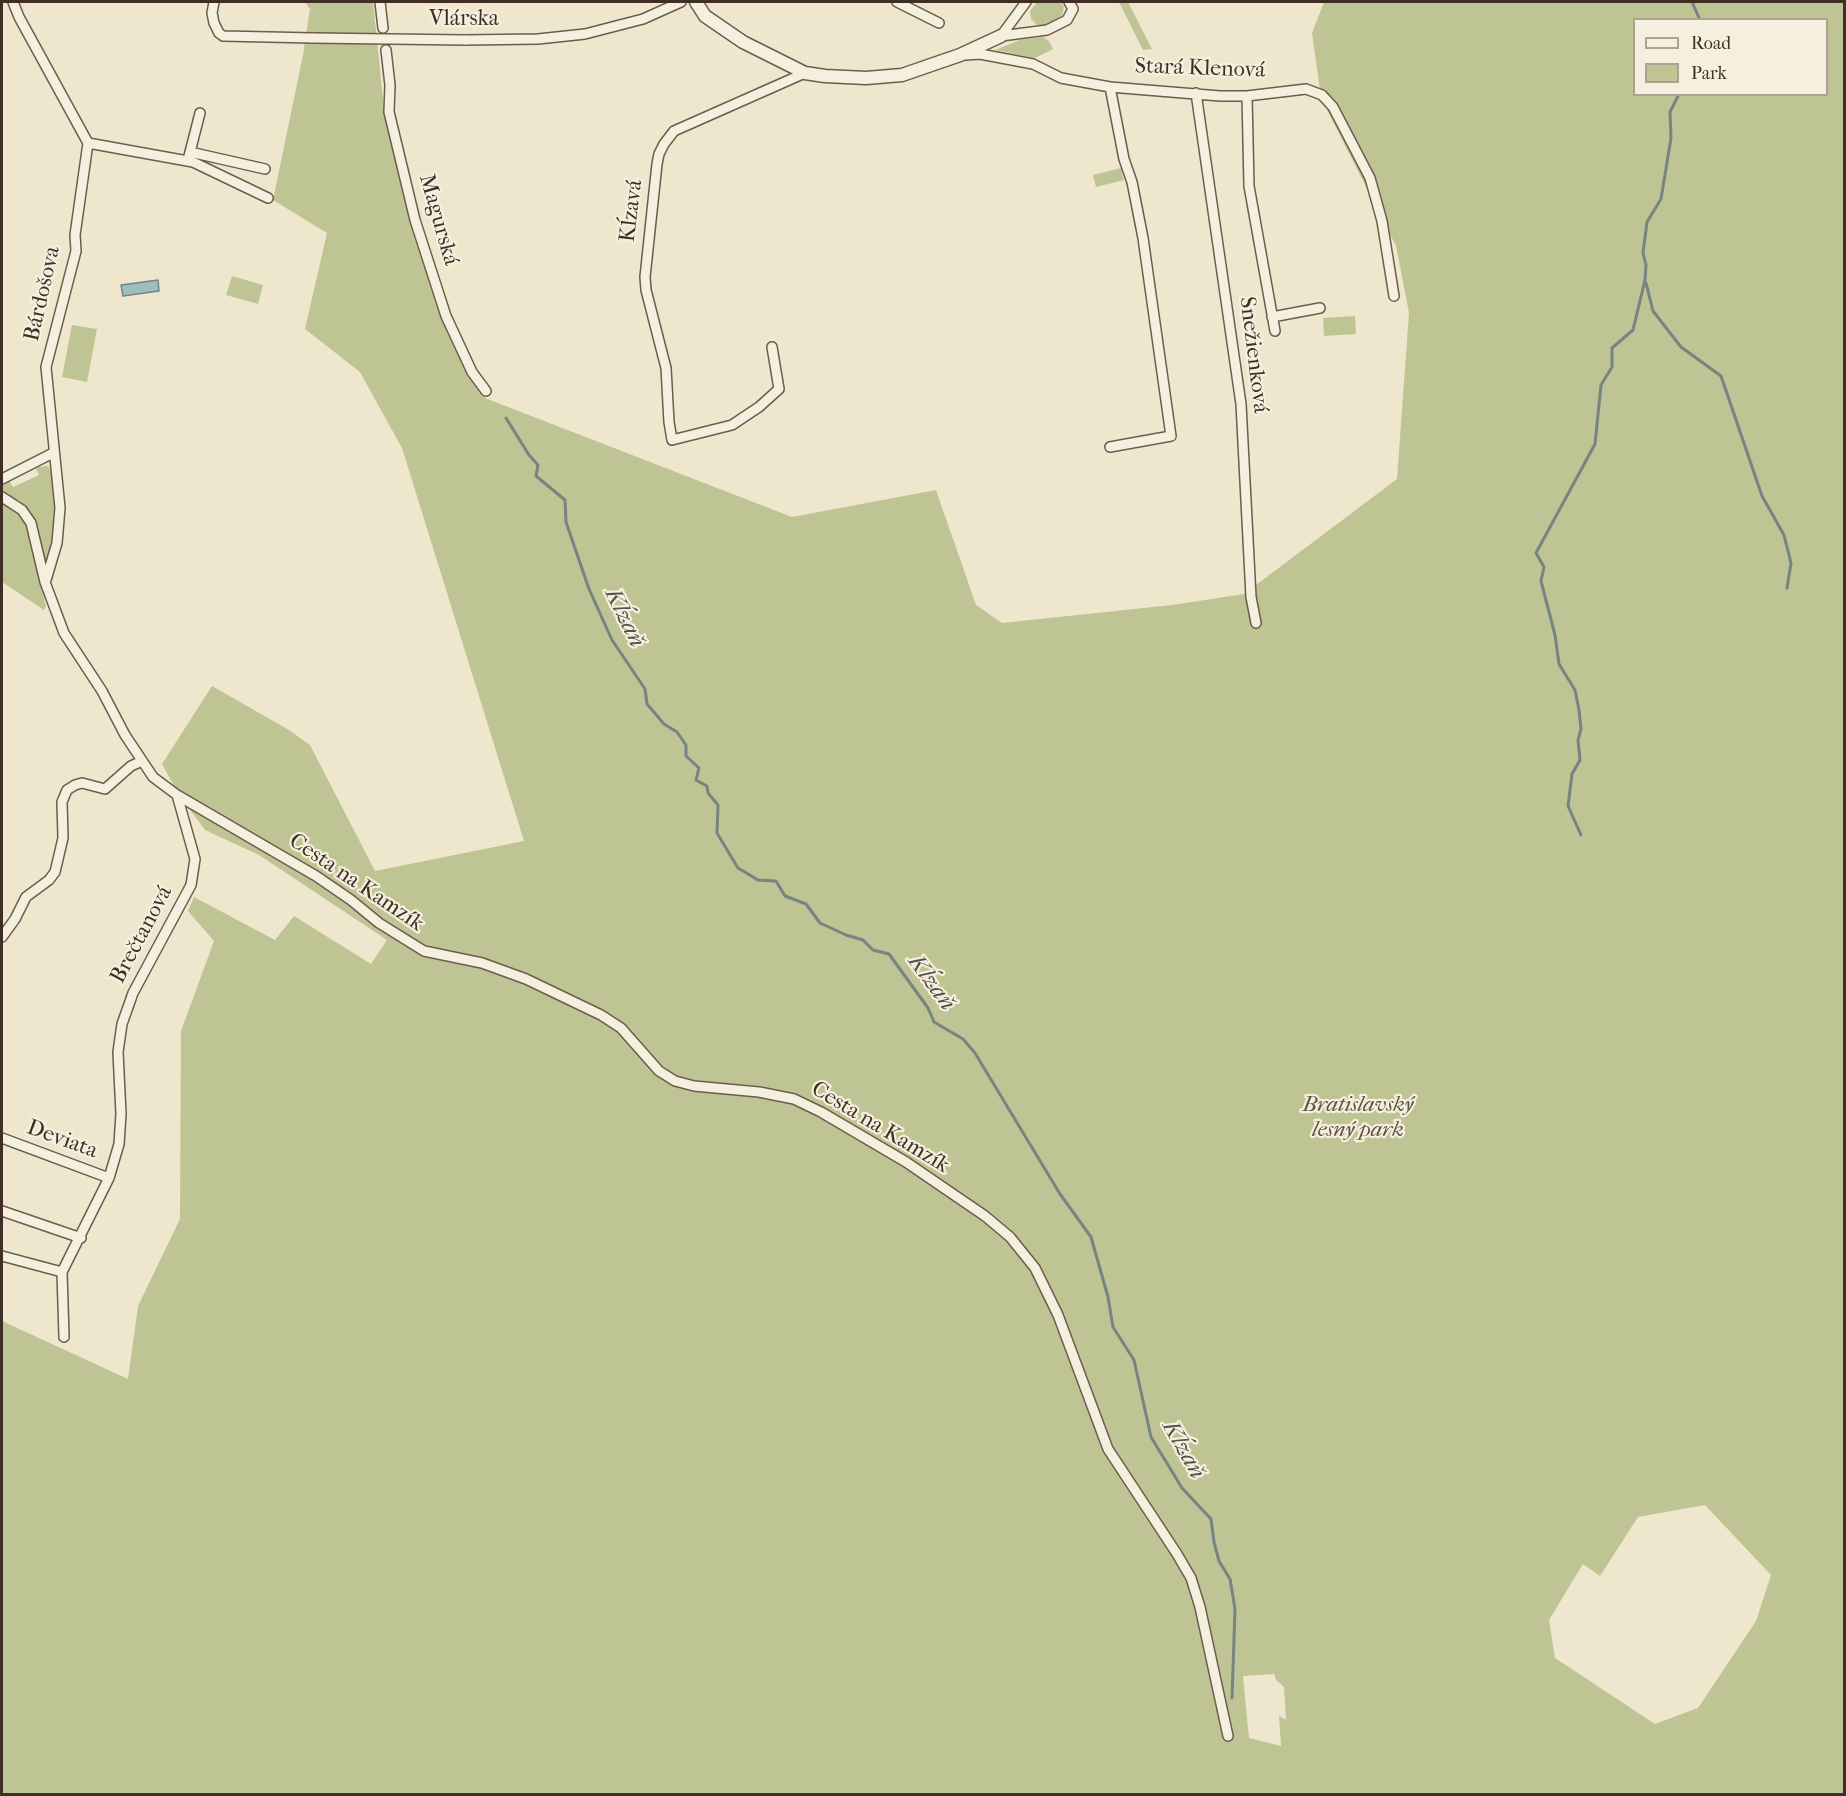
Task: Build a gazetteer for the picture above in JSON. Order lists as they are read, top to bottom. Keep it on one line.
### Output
{"streets":{"street":["Vlárska","Stará Klenová","Kĺzavá","Magurská","Bárdošova","Snežienková","Cesta na Kamzík","Brečtanová","Deviata"]},"crossings":[["Stará Klenová","Kĺzavá"],["Stará Klenová","Snežienková"],["Cesta na Kamzík","Brečtanová"],["Brečtanová","Deviata"]],"water":["Kĺzaň"],"parks":["Bratislavský lesný park"],"legend":["Road","Park"]}
